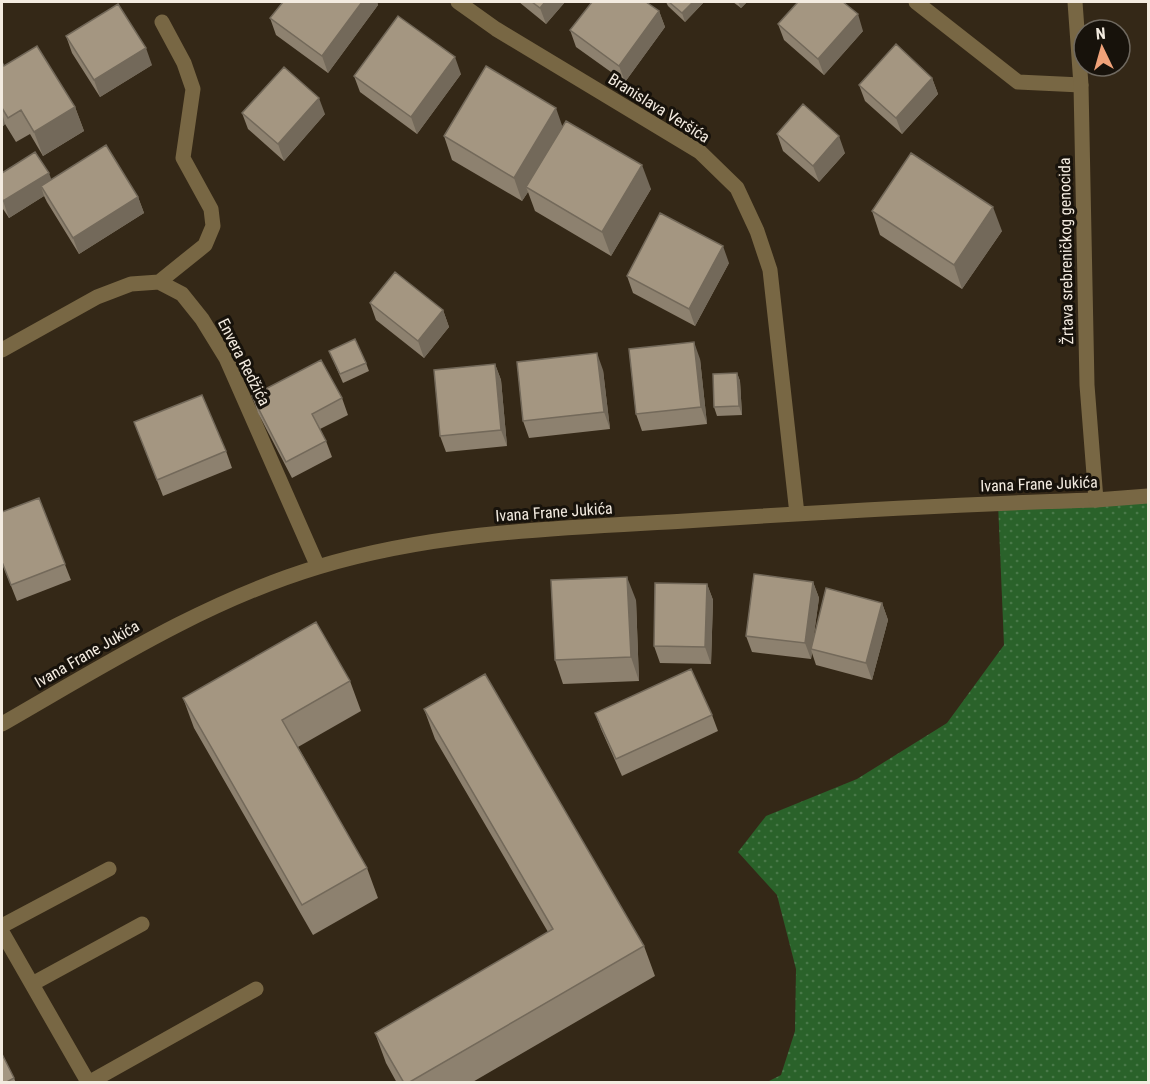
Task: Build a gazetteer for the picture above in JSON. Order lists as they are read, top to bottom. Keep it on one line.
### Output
{"streets":{"street":["Branislava Veršića","Žrtava srebreničkog genocida","Envera Redžića","Ivana Frane Jukića"]},"crossings":[["Branislava Veršića","Ivana Frane Jukića"],["Žrtava srebreničkog genocida","Ivana Frane Jukića"],["Envera Redžića","Ivana Frane Jukića"]],"north":"top"}
